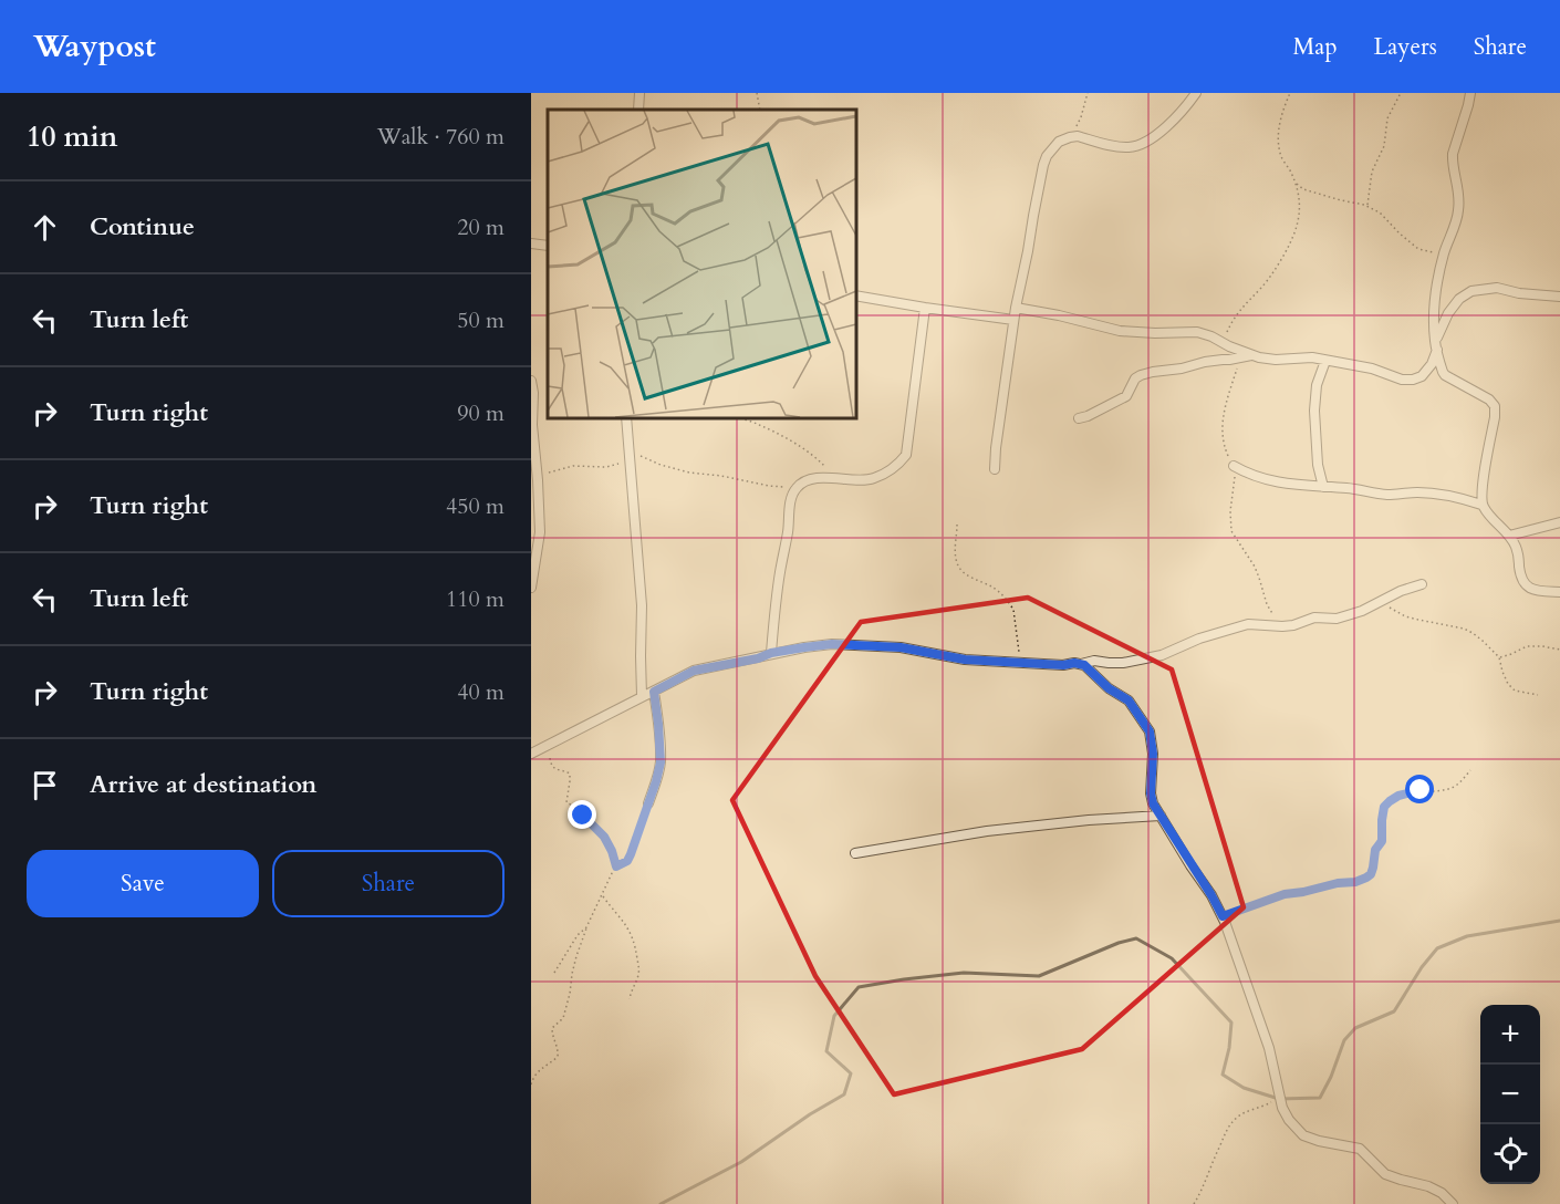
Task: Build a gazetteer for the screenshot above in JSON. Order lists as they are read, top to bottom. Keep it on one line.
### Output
{"page":{"header":"Waypost","nav":["Map","Layers","Share"],"heading":["10 min","Walk · 760 m"],"list":[["Continue","20 m"],["Turn left","50 m"],["Turn right","90 m"],["Turn right","450 m"],["Turn left","110 m"],["Turn right","40 m"],"Arrive at destination"],"buttons":["Save","Share"],"map_buttons":["+","−"]}}
